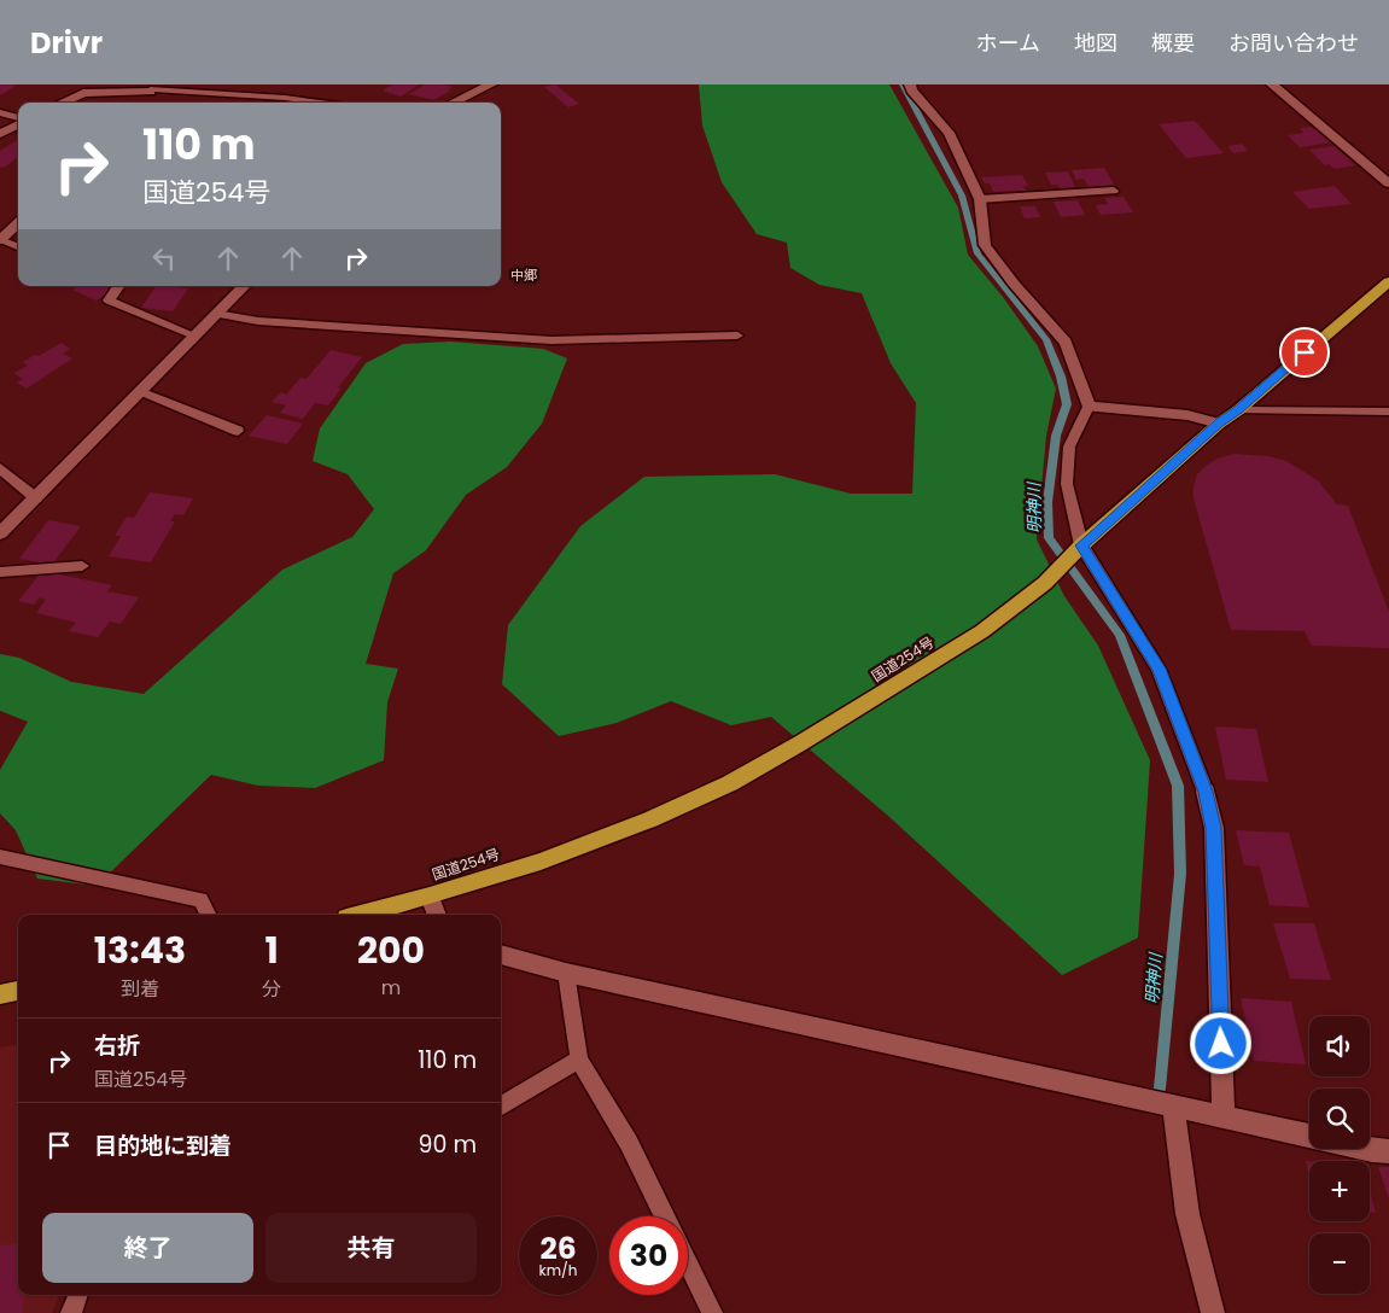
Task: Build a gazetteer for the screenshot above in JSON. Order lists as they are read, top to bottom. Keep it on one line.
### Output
{"streets":{"highway":["国道254号"]},"districts":["中郷"],"water":["明神川"],"page":{"header":"Drivr","nav":["ホーム","地図","概要","お問い合わせ"],"turn":["110 m","国道254号"],"eta":["13:43","到着","1","分","200","m"],"map_buttons":["+","−"],"list":[{"name":"右折","note":"国道254号","value":"110 m"},{"name":"目的地に到着","value":"90 m"}],"buttons":["終了","共有"],"speed":"26 km/h","limit":"30"}}
